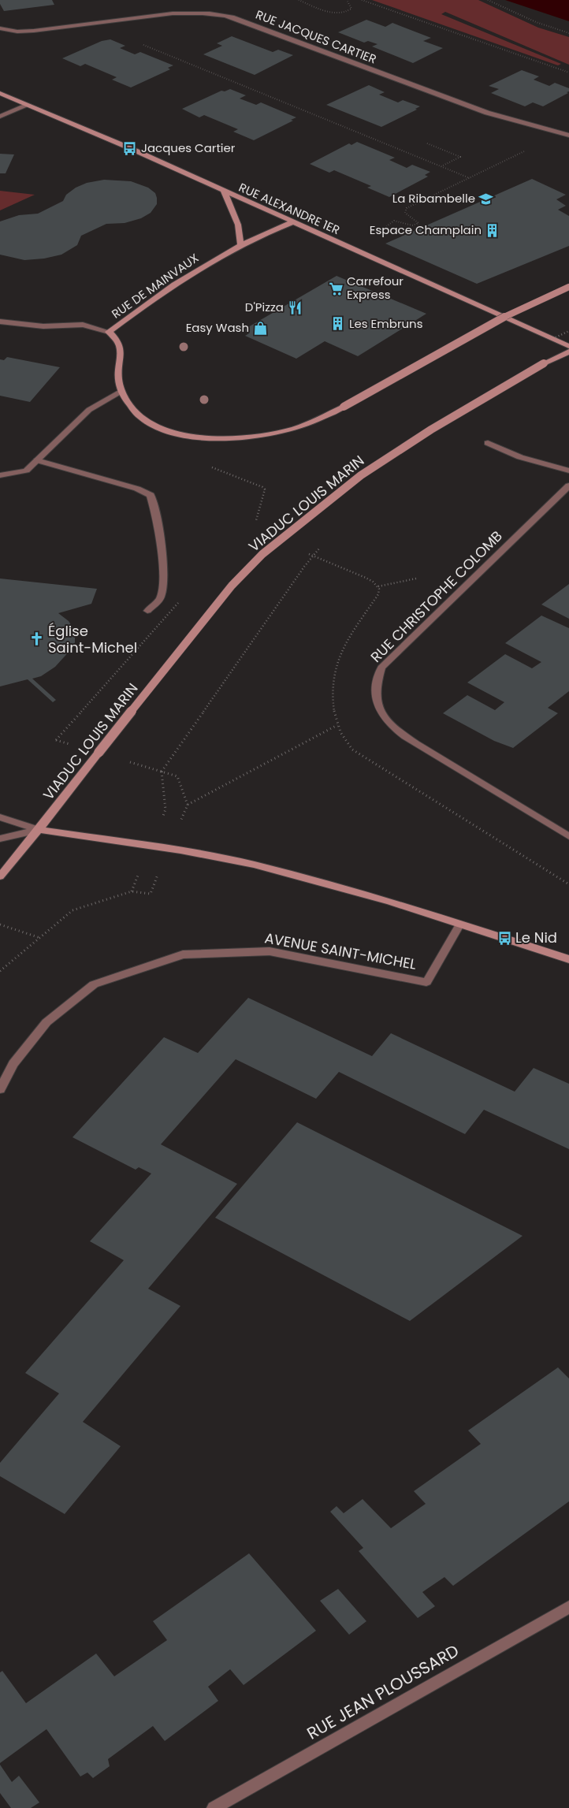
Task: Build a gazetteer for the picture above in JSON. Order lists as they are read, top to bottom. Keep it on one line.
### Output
{"streets":{"main road":["RUE ALEXANDRE 1ER","RUE DE MAINVAUX","VIADUC LOUIS MARIN"],"street":["RUE JACQUES CARTIER","RUE CHRISTOPHE COLOMB","AVENUE SAINT-MICHEL","RUE JEAN PLOUSSARD"]},"crossings":[["RUE ALEXANDRE 1ER","RUE DE MAINVAUX"]],"places":{"bus stop":["Jacques Cartier","Le Nid"],"school or university":["La Ribambelle"],"building":["Espace Champlain","Les Embruns"],"supermarket":["Carrefour Express"],"restaurant":["D'Pizza"],"shop":["Easy Wash"],"church":["Église Saint-Michel"]}}
